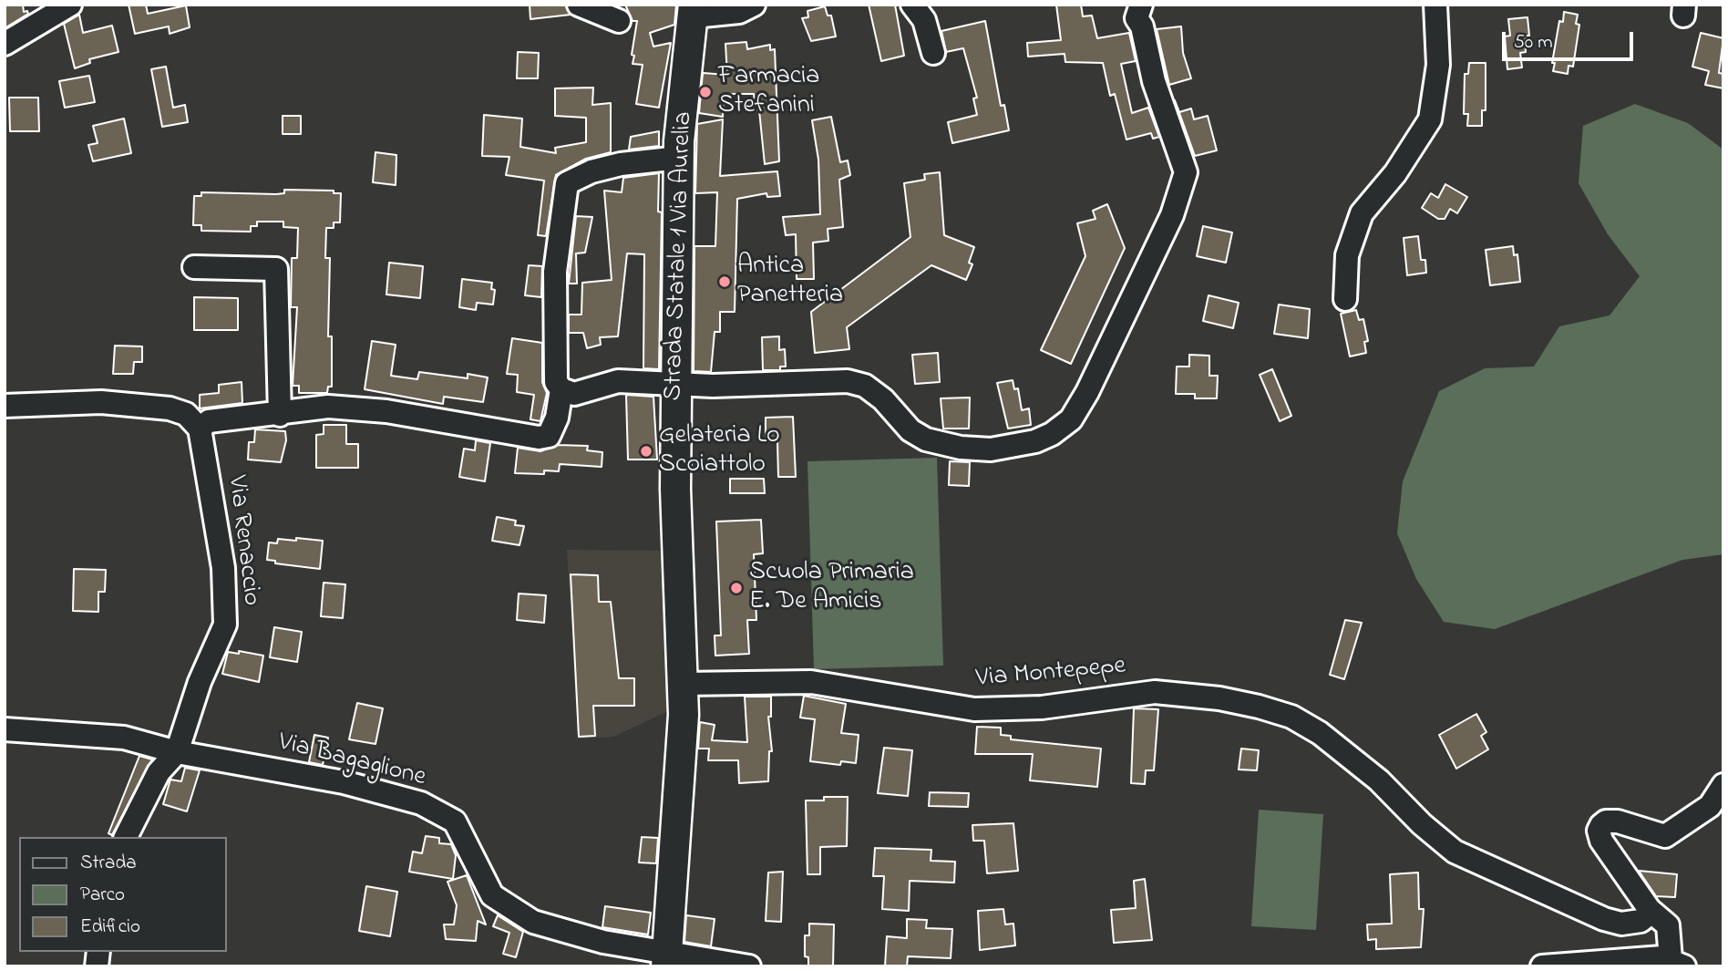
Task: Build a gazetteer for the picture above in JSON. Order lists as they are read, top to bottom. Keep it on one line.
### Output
{"streets":{"main road":["Strada Statale 1 Via Aurelia"],"street":["Via Renaccio","Via Montepepe","Via Bagaglione"]},"crossings":[["Strada Statale 1 Via Aurelia","Via Montepepe"],["Strada Statale 1 Via Aurelia","Via Bagaglione"],["Via Renaccio","Via Bagaglione"]],"places":["Farmacia Stefanini","Antica Panetteria","Gelateria Lo Scoiattolo","Scuola Primaria E. De Amicis"],"legend":["Strada","Parco","Edificio"],"scale_bar":"50 m"}
